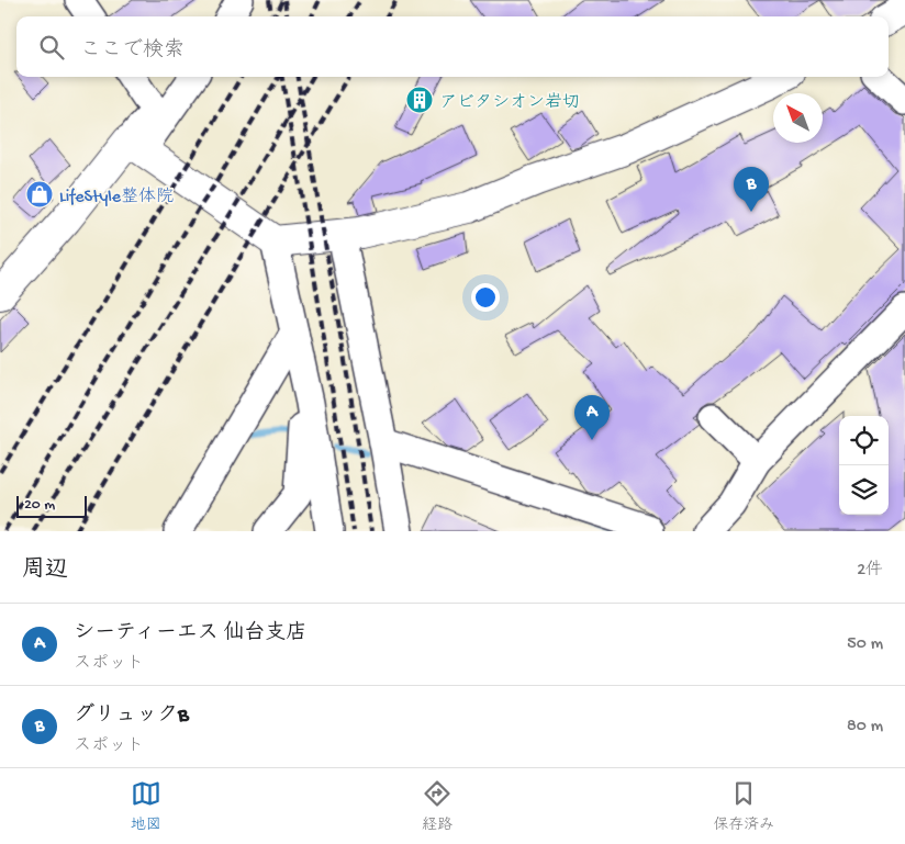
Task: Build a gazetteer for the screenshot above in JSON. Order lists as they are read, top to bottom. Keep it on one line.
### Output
{"places":{"building":["アビタシオン岩切"],"shop":["LifeStyle整体院"]},"scale_bar":"20 m","north":"top left","page":{"search":"ここで検索","pins":["B","A"],"scale":"20 m","heading":["周辺","2件"],"list":[{"mark":"A","name":"シーティーエス 仙台支店","note":"スポット","value":"50 m"},{"mark":"B","name":"グリュックB","note":"スポット","value":"80 m"}],"nav":["地図","経路","保存済み"]}}
